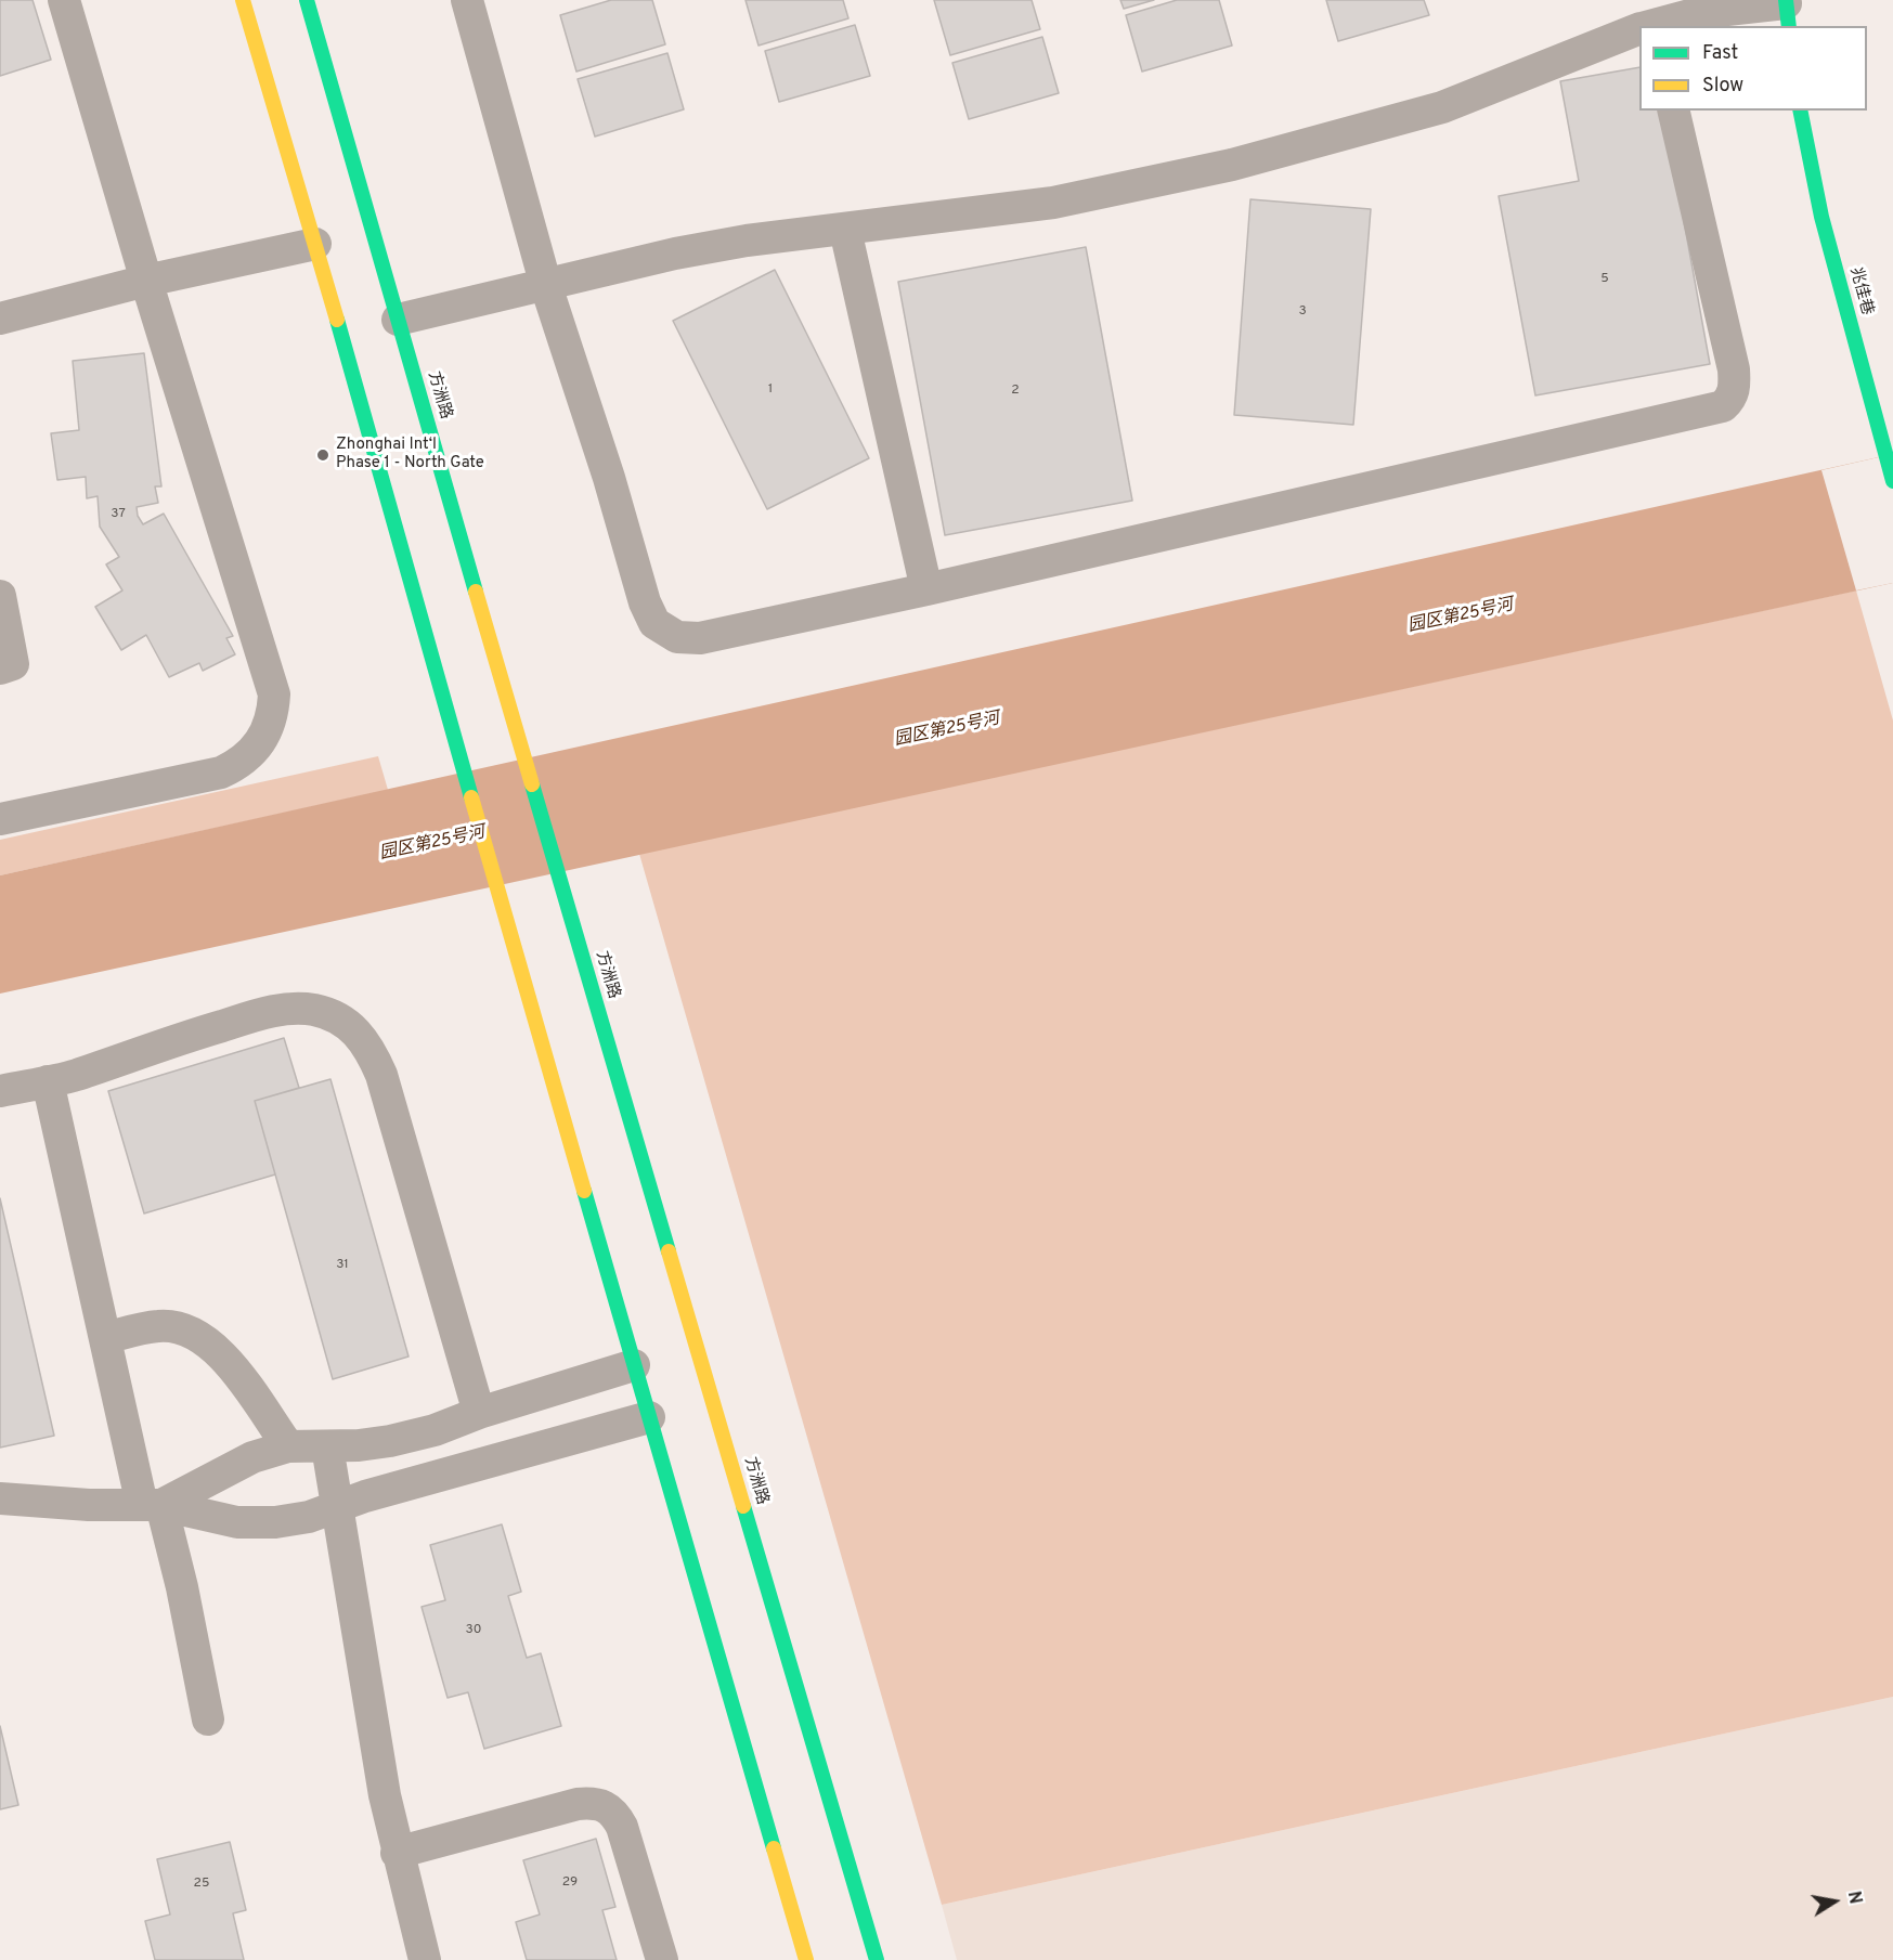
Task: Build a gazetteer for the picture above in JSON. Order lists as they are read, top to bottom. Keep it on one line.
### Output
{"streets":{"main road":["兆佳巷","方洲路"]},"water":["园区第25号河"],"places":["Zhonghai Int‘l Phase 1 - North Gate"],"house_numbers":["5","3","1","2","37","31","30","29","25"],"legend":["Fast","Slow"],"north":"right"}
